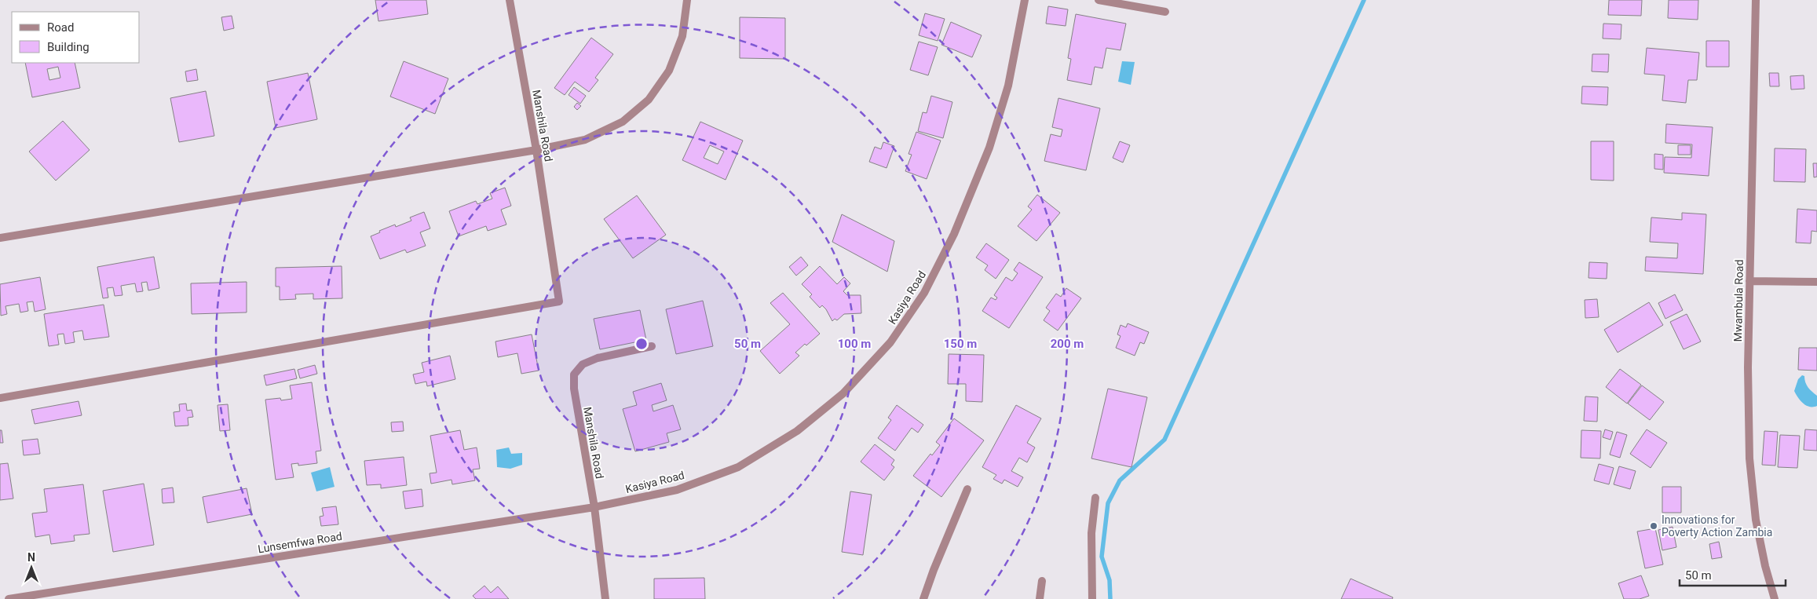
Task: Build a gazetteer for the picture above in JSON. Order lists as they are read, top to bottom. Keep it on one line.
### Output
{"streets":{"street":["Manshila Road","Kasiya Road","Mwambula Road","Lunsemfwa Road"]},"crossings":[["Manshila Road","Kasiya Road"],["Manshila Road","Lunsemfwa Road"],["Kasiya Road","Lunsemfwa Road"]],"places":["Innovations for Poverty Action Zambia"],"legend":["Road","Building"],"scale_bar":"50 m","north":"top","rings":["50 m","100 m","150 m","200 m"]}
